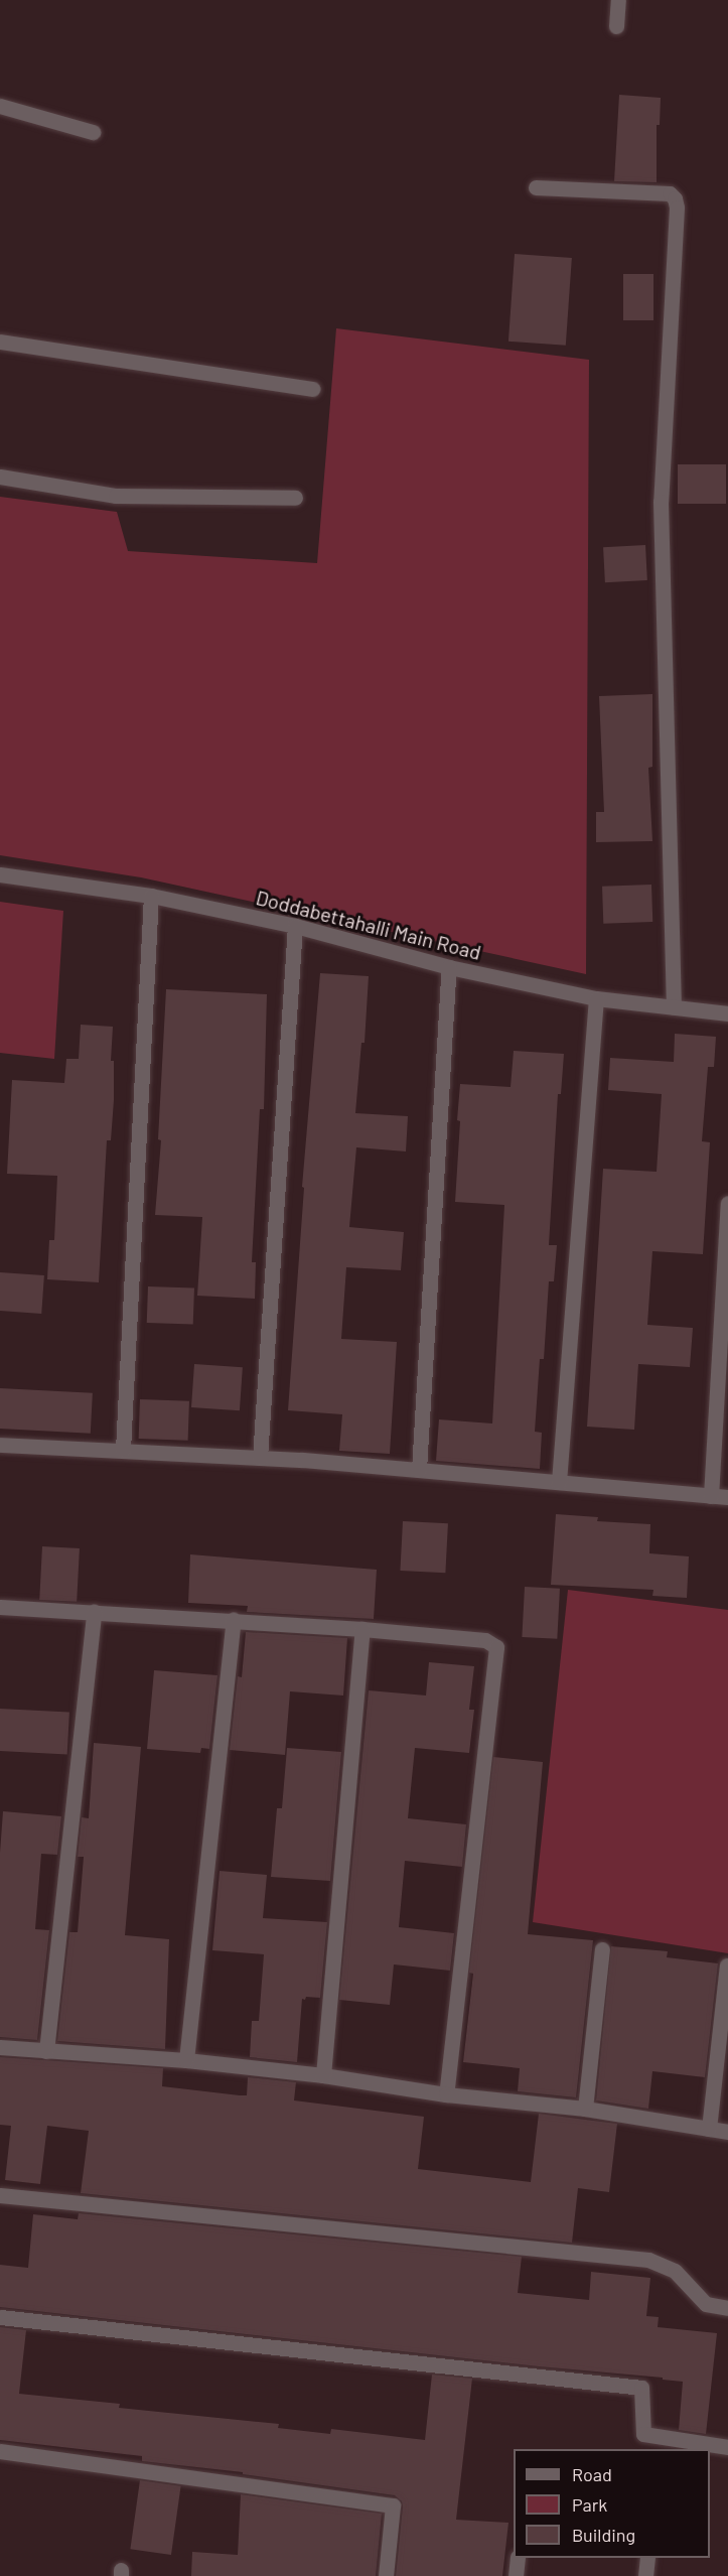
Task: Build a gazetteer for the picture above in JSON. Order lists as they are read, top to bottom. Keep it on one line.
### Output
{"streets":{"street":["Doddabettahalli Main Road"]},"legend":["Road","Park","Building"]}
